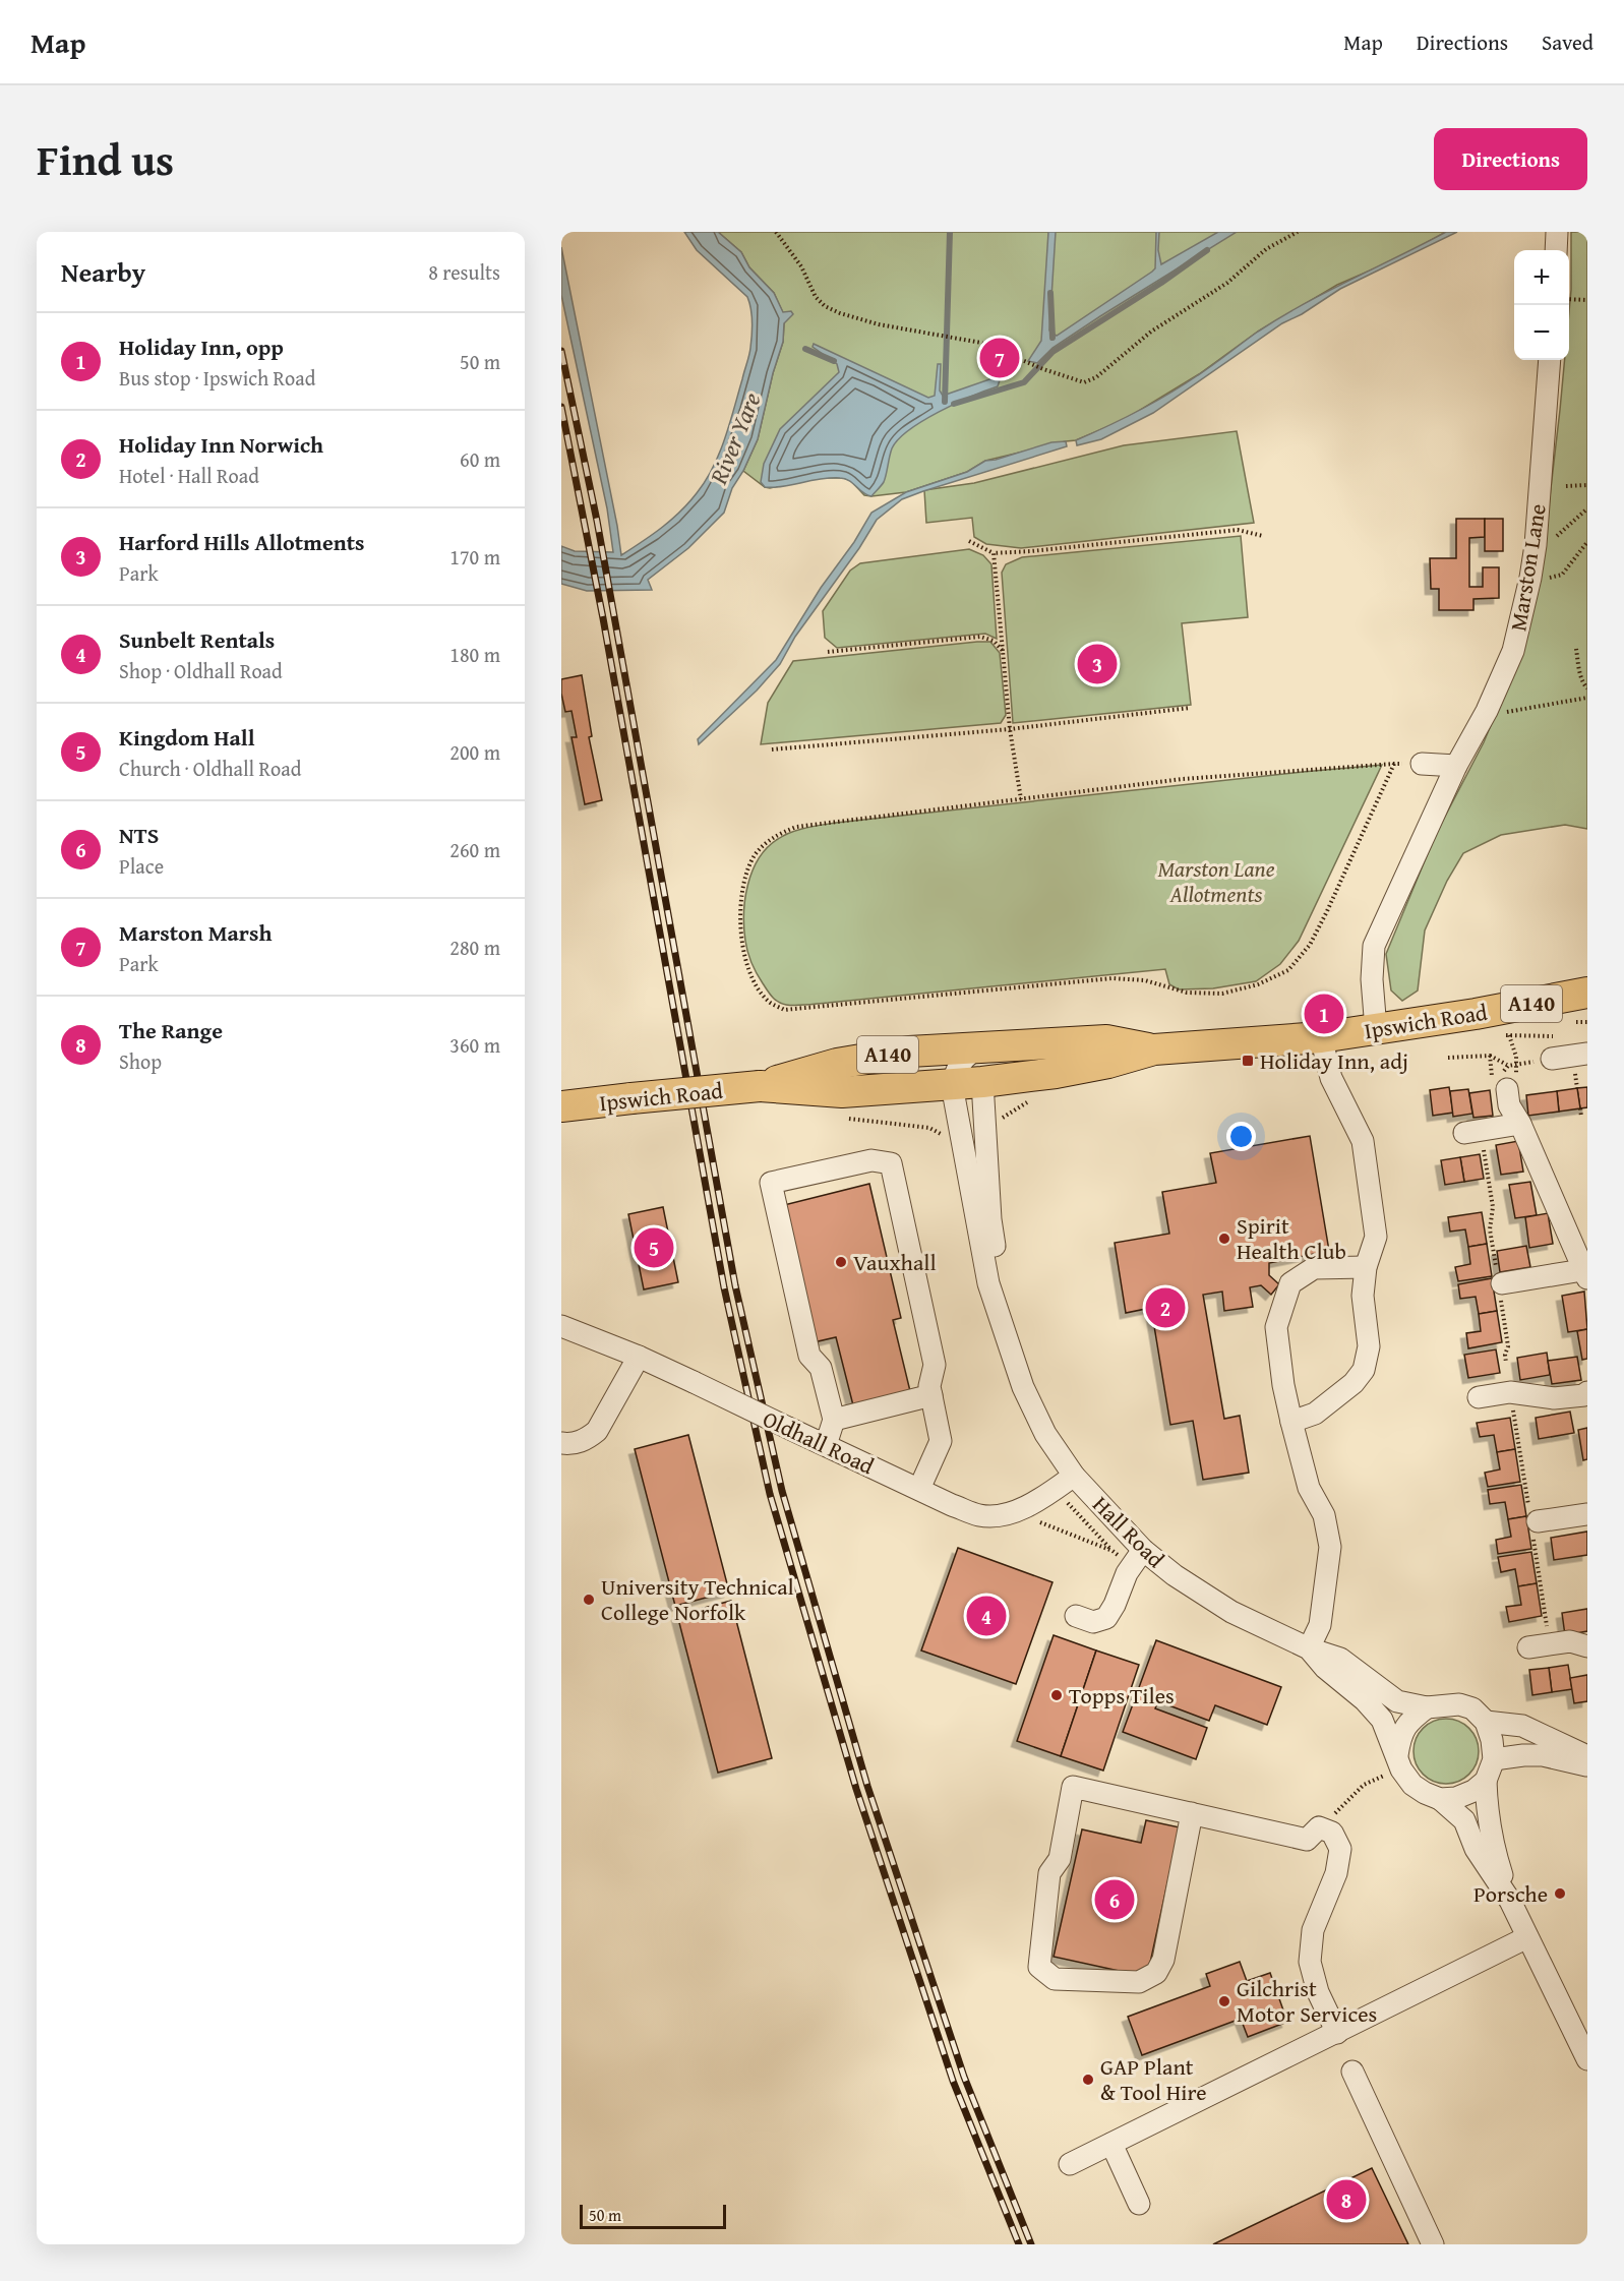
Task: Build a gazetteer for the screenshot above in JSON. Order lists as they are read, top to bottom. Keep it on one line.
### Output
{"streets":{"highway":["A140","Ipswich Road"],"street":["Marston Lane","Oldhall Road","Hall Road"]},"crossings":[["Marston Lane","Ipswich Road"],["Ipswich Road","Hall Road"],["Oldhall Road","Hall Road"]],"water":["River Yare"],"parks":["Marston Lane Allotments"],"places":{"transit":["Holiday Inn, adj"],"other":["Spirit Health Club","Vauxhall","University Technical College Norfolk","Topps Tiles","Porsche","Gilchrist Motor Services","GAP Plant & Tool Hire"]},"scale_bar":"50 m","page":{"header":"Map","nav":["Map","Directions","Saved"],"title":"Find us","buttons":"Directions","heading":["Nearby","8 results"],"map_buttons":["+","−"],"list":[{"mark":"1","name":"Holiday Inn, opp","note":"Bus stop · Ipswich Road","value":"50 m"},{"mark":"2","name":"Holiday Inn Norwich","note":"Hotel · Hall Road","value":"60 m"},{"mark":"3","name":"Harford Hills Allotments","note":"Park","value":"170 m"},{"mark":"4","name":"Sunbelt Rentals","note":"Shop · Oldhall Road","value":"180 m"},{"mark":"5","name":"Kingdom Hall","note":"Church · Oldhall Road","value":"200 m"},{"mark":"6","name":"NTS","note":"Place","value":"260 m"},{"mark":"7","name":"Marston Marsh","note":"Park","value":"280 m"},{"mark":"8","name":"The Range","note":"Shop","value":"360 m"}],"pins":["7","3","1","5","2","4","6","8"],"scale":"50 m"}}
